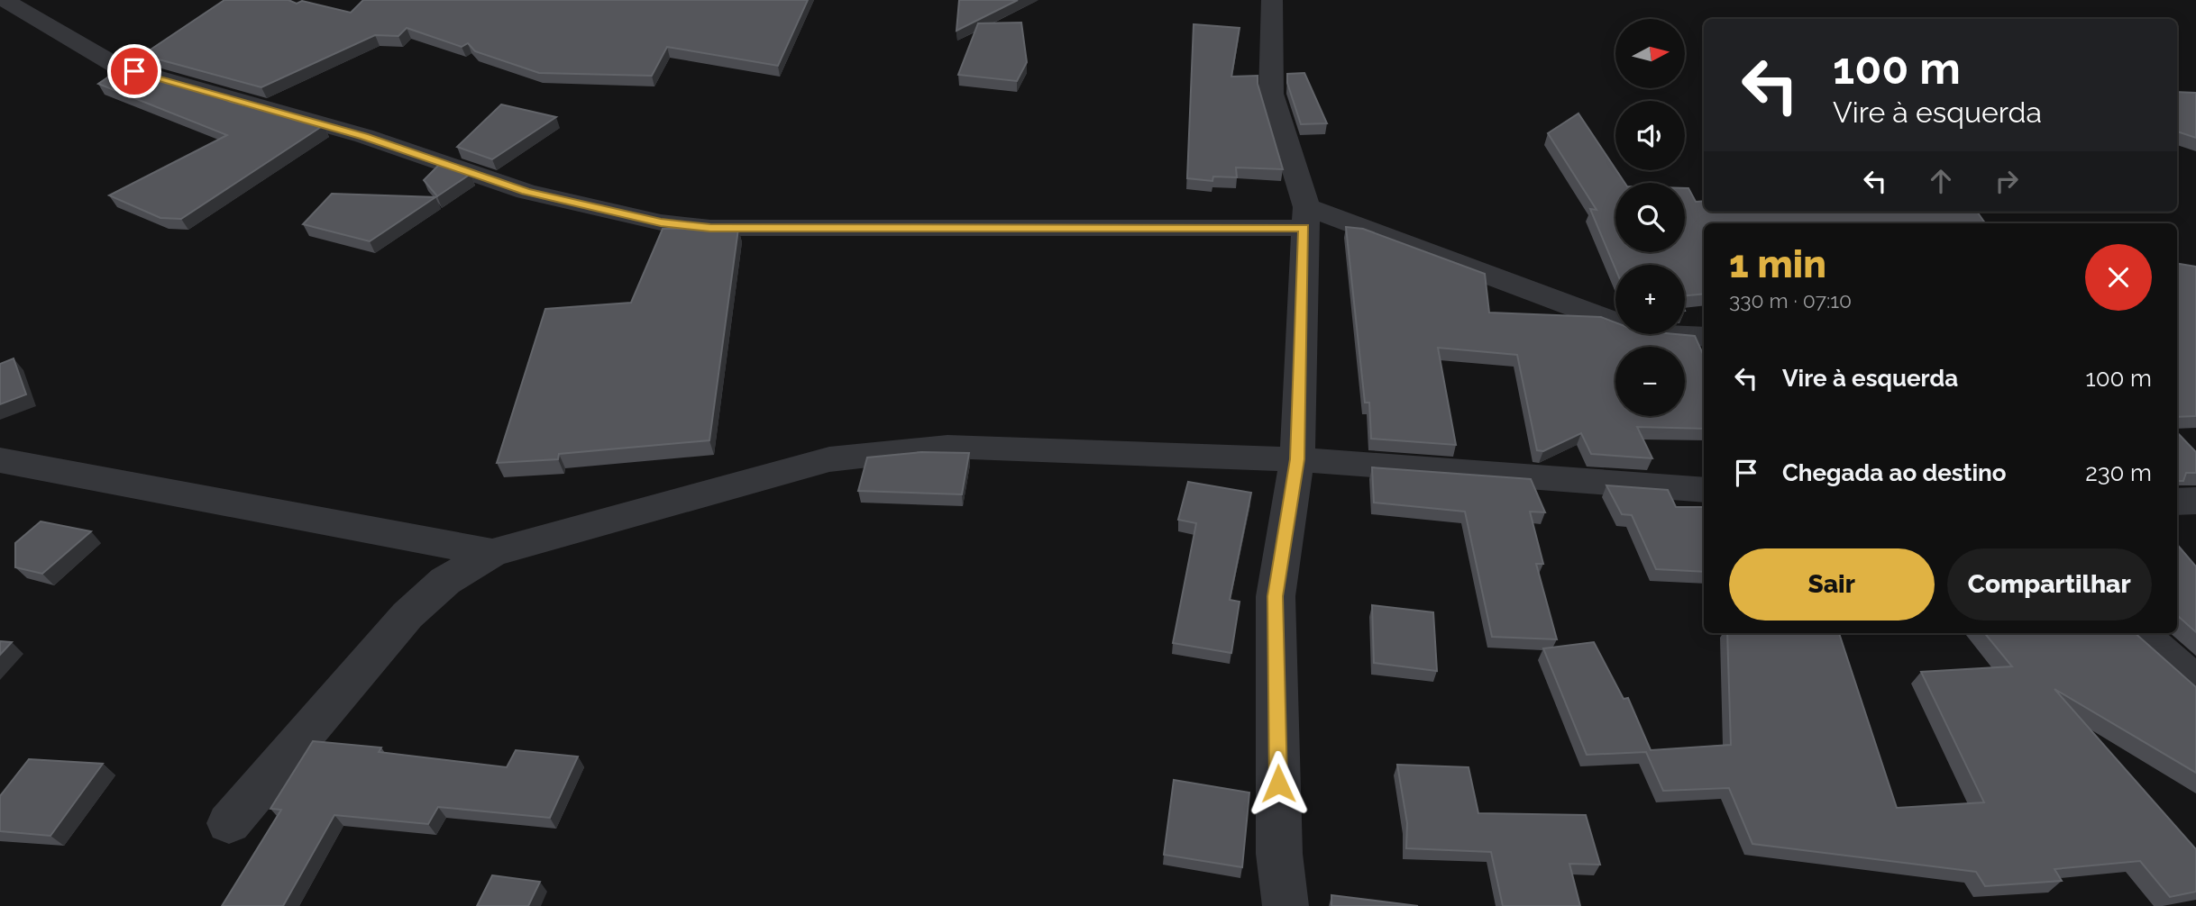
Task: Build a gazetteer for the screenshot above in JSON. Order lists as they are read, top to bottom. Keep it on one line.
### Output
{"north":"right","page":{"map_buttons":["+","−"],"turn":["100 m","Vire à esquerda"],"heading":["1 min","330 m · 07:10"],"list":[{"name":"Vire à esquerda","value":"100 m"},{"name":"Chegada ao destino","value":"230 m"}],"buttons":["Sair","Compartilhar"]}}
